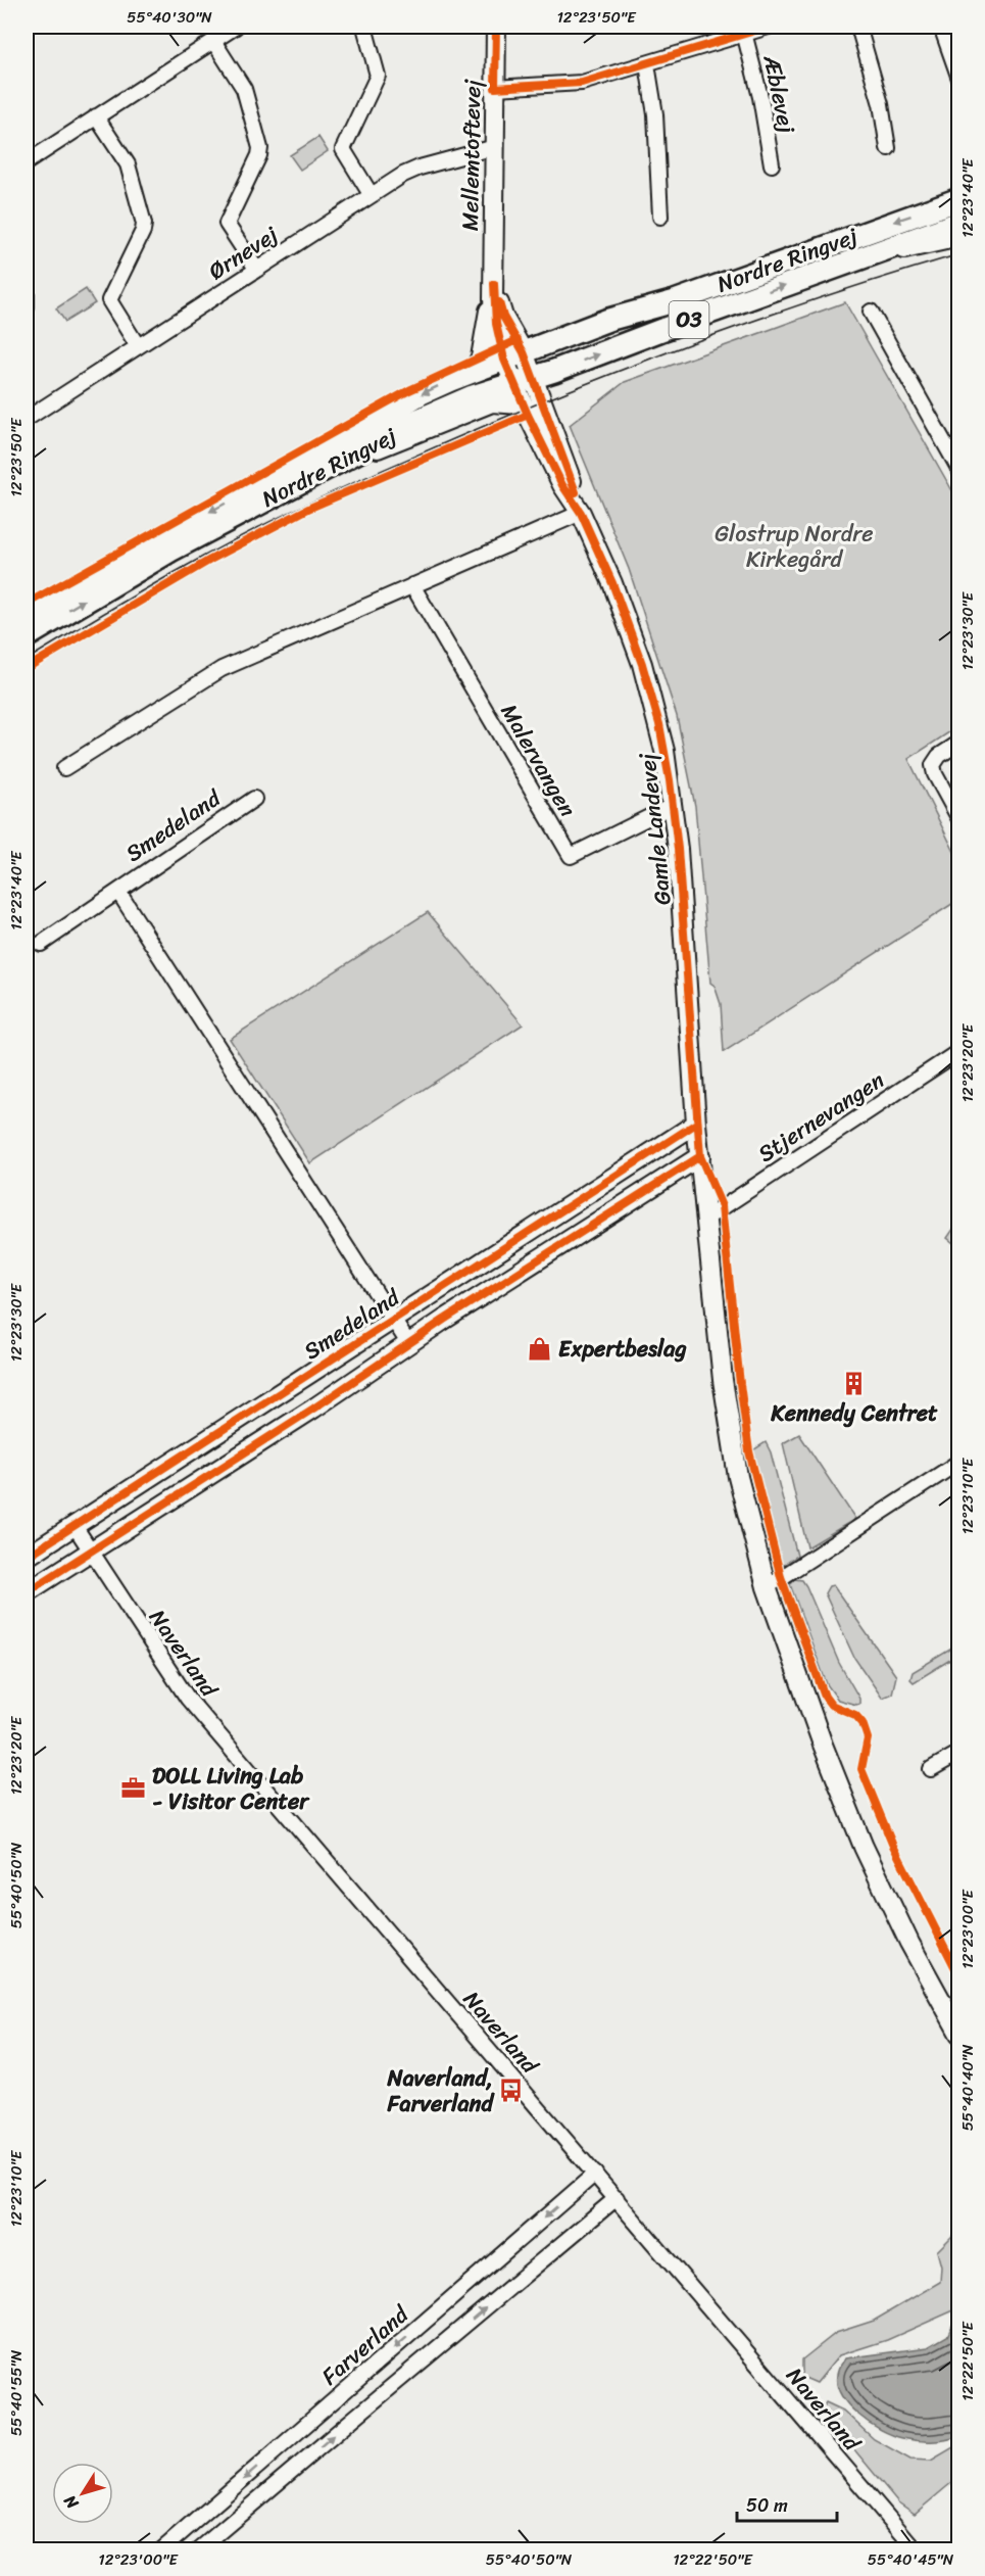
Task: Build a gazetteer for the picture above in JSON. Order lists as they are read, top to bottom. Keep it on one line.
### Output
{"streets":{"main road":["Nordre Ringvej","O3"],"street":["Æblevej","Mellemtoftevej","Ørnevej","Malervangen","Smedeland","Gamle Landevej","Stjernevangen","Naverland","Farverland"]},"crossings":[["Mellemtoftevej","Ørnevej"],["Mellemtoftevej","Nordre Ringvej"],["Mellemtoftevej","Gamle Landevej"],["Nordre Ringvej","Gamle Landevej"],["Malervangen","Gamle Landevej"],["Smedeland","Gamle Landevej"],["Smedeland","Naverland"],["Gamle Landevej","Stjernevangen"],["Naverland","Farverland"]],"parks":["Glostrup Nordre Kirkegård"],"places":{"shop":["Expertbeslag"],"building":["Kennedy Centret"],"office":["DOLL Living Lab - Visitor Center"],"bus stop":["Naverland, Farverland"]},"scale_bar":"50 m","north":"bottom left","coordinates":["55°40'30\"N","12°23'50\"E","12°23'40\"E","12°23'30\"E","12°23'20\"E","12°23'10\"E","55°40'50\"N","12°23'00\"E","55°40'40\"N","12°22'50\"E","55°40'55\"N","55°40'45\"N"]}
